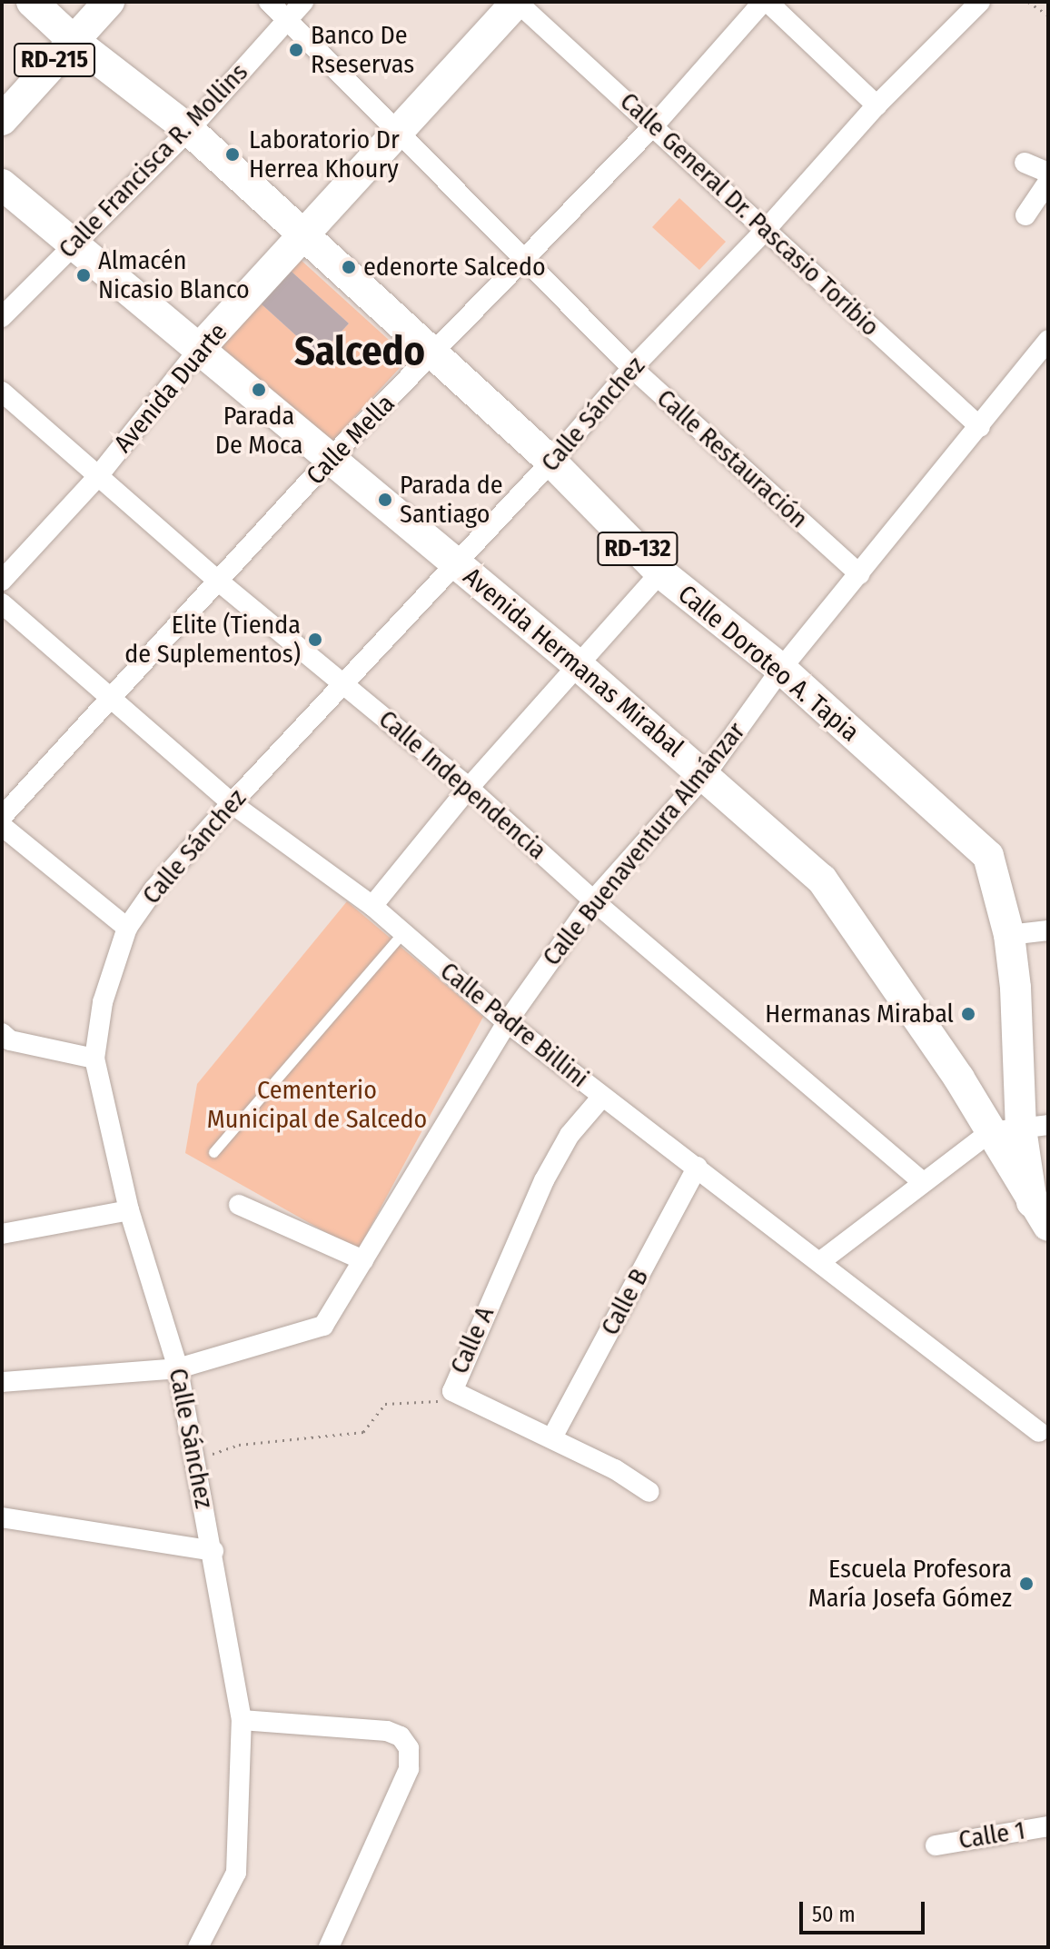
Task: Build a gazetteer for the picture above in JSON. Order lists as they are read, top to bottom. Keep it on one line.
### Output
{"streets":{"main road":["RD-215","Avenida Duarte","RD-132","Avenida Hermanas Mirabal","Calle Doroteo A. Tapia"],"street":["Calle Francisca R. Mollins","Calle General Dr. Pascasio Toribio","Calle Sánchez","Calle Mella","Calle Restauración","Calle Independencia","Calle Buenaventura Almánzar","Calle Padre Billini","Calle B","Calle A","Calle 1"]},"crossings":[["RD-215","Calle Doroteo A. Tapia"],["Calle Francisca R. Mollins","Calle Restauración"],["Calle Francisca R. Mollins","Avenida Hermanas Mirabal"],["Calle Francisca R. Mollins","Calle Doroteo A. Tapia"],["Calle General Dr. Pascasio Toribio","Avenida Duarte"],["Calle General Dr. Pascasio Toribio","Calle Sánchez"],["Calle General Dr. Pascasio Toribio","Calle Mella"],["Calle General Dr. Pascasio Toribio","Calle Buenaventura Almánzar"],["Avenida Duarte","Calle Restauración"],["Avenida Duarte","Avenida Hermanas Mirabal"],["Avenida Duarte","Calle Doroteo A. Tapia"],["Avenida Duarte","Calle Independencia"],["Calle Sánchez","Calle Restauración"],["Calle Sánchez","Avenida Hermanas Mirabal"],["Calle Sánchez","Calle Doroteo A. Tapia"],["Calle Sánchez","Calle Independencia"],["Calle Sánchez","Calle Buenaventura Almánzar"],["Calle Sánchez","Calle Padre Billini"],["Calle Mella","Calle Restauración"],["Calle Mella","Avenida Hermanas Mirabal"],["Calle Mella","Calle Doroteo A. Tapia"],["Calle Mella","Calle Independencia"],["Calle Mella","Calle Padre Billini"],["Calle Restauración","Calle Buenaventura Almánzar"],["Avenida Hermanas Mirabal","Calle Doroteo A. Tapia"],["Avenida Hermanas Mirabal","Calle Buenaventura Almánzar"],["Calle Doroteo A. Tapia","Calle Buenaventura Almánzar"],["Calle Independencia","Calle Buenaventura Almánzar"],["Calle Buenaventura Almánzar","Calle Padre Billini"],["Calle Padre Billini","Calle B"],["Calle Padre Billini","Calle A"],["Calle B","Calle A"]],"districts":["Salcedo"],"parks":["Cementerio Municipal de Salcedo"],"places":["Banco De Rseservas","Laboratorio Dr Herrea Khoury","edenorte Salcedo","Almacén Nicasio Blanco","Parada De Moca","Parada de Santiago","Elite (Tienda de Suplementos)","Hermanas Mirabal","Escuela Profesora María Josefa Gómez"],"scale_bar":"50 m"}
